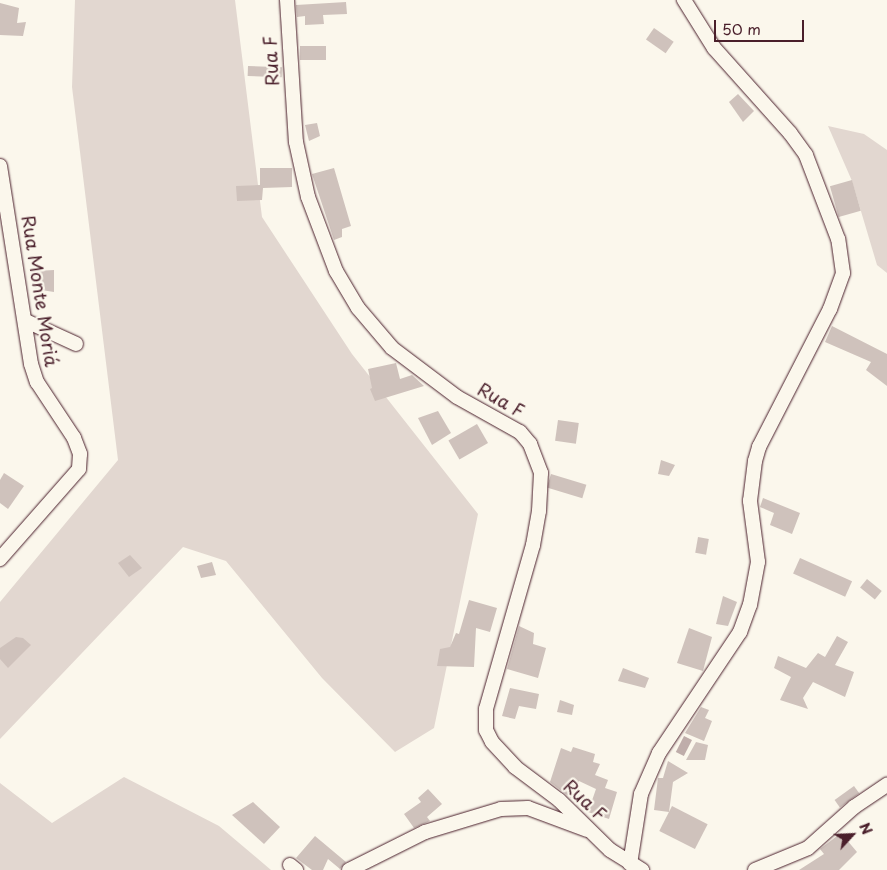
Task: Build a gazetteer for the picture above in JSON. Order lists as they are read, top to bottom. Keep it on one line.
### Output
{"streets":{"street":["Rua F","Rua Monte Moriá"]},"scale_bar":"50 m","north":"top right"}
